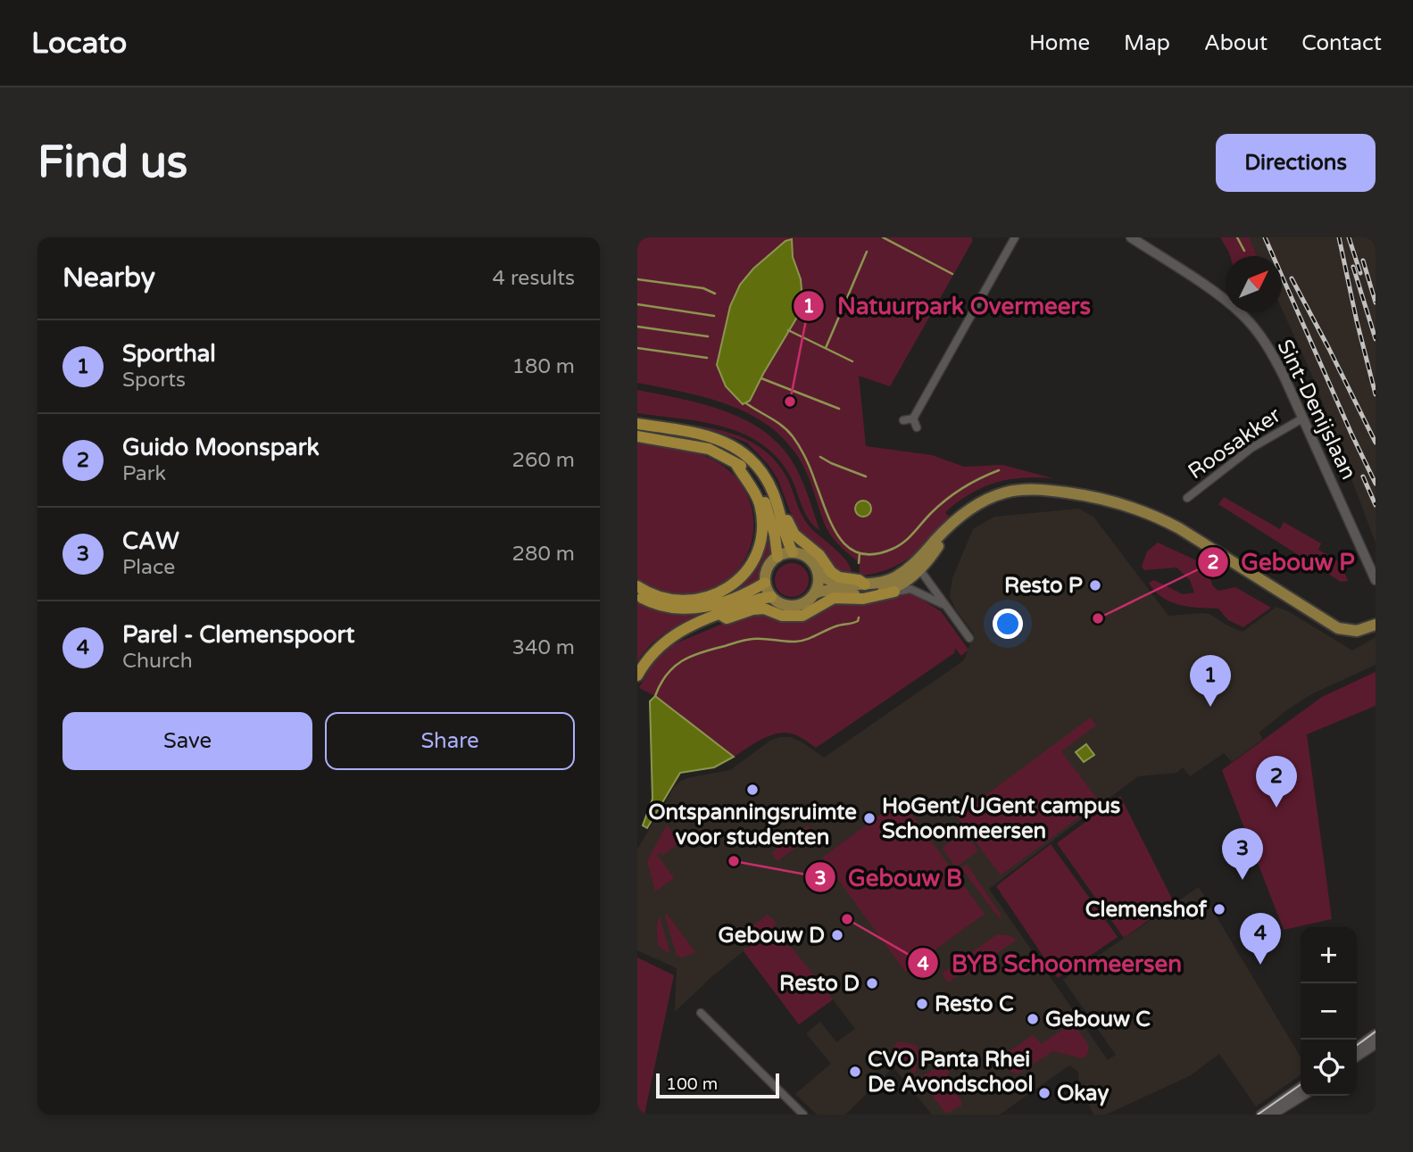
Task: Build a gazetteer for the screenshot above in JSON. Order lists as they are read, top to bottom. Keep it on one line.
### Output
{"streets":{"street":["Sint-Denijslaan","Roosakker"]},"crossings":[["Sint-Denijslaan","Roosakker"]],"places":["Natuurpark Overmeers","Resto P","Gebouw P","Ontspanningsruimte voor studenten","HoGent/UGent campus Schoonmeersen","Gebouw B","Clemenshof","BYB Schoonmeersen","Gebouw D","Resto D","Resto C","Gebouw C","CVO Panta Rhei De Avondschool","Okay"],"scale_bar":"100 m","north":"top right","page":{"header":"Locato","nav":["Home","Map","About","Contact"],"buttons":["Directions",["Save","Share"]],"title":"Find us","heading":["Nearby","4 results"],"list":[{"mark":"1","name":"Sporthal","note":"Sports","value":"180 m"},{"mark":"2","name":"Guido Moonspark","note":"Park","value":"260 m"},{"mark":"3","name":"CAW","note":"Place","value":"280 m"},{"mark":"4","name":"Parel - Clemenspoort","note":"Church","value":"340 m"}],"pins":["1","2","3","4"],"map_buttons":["+","−"],"scale":"100 m"}}
